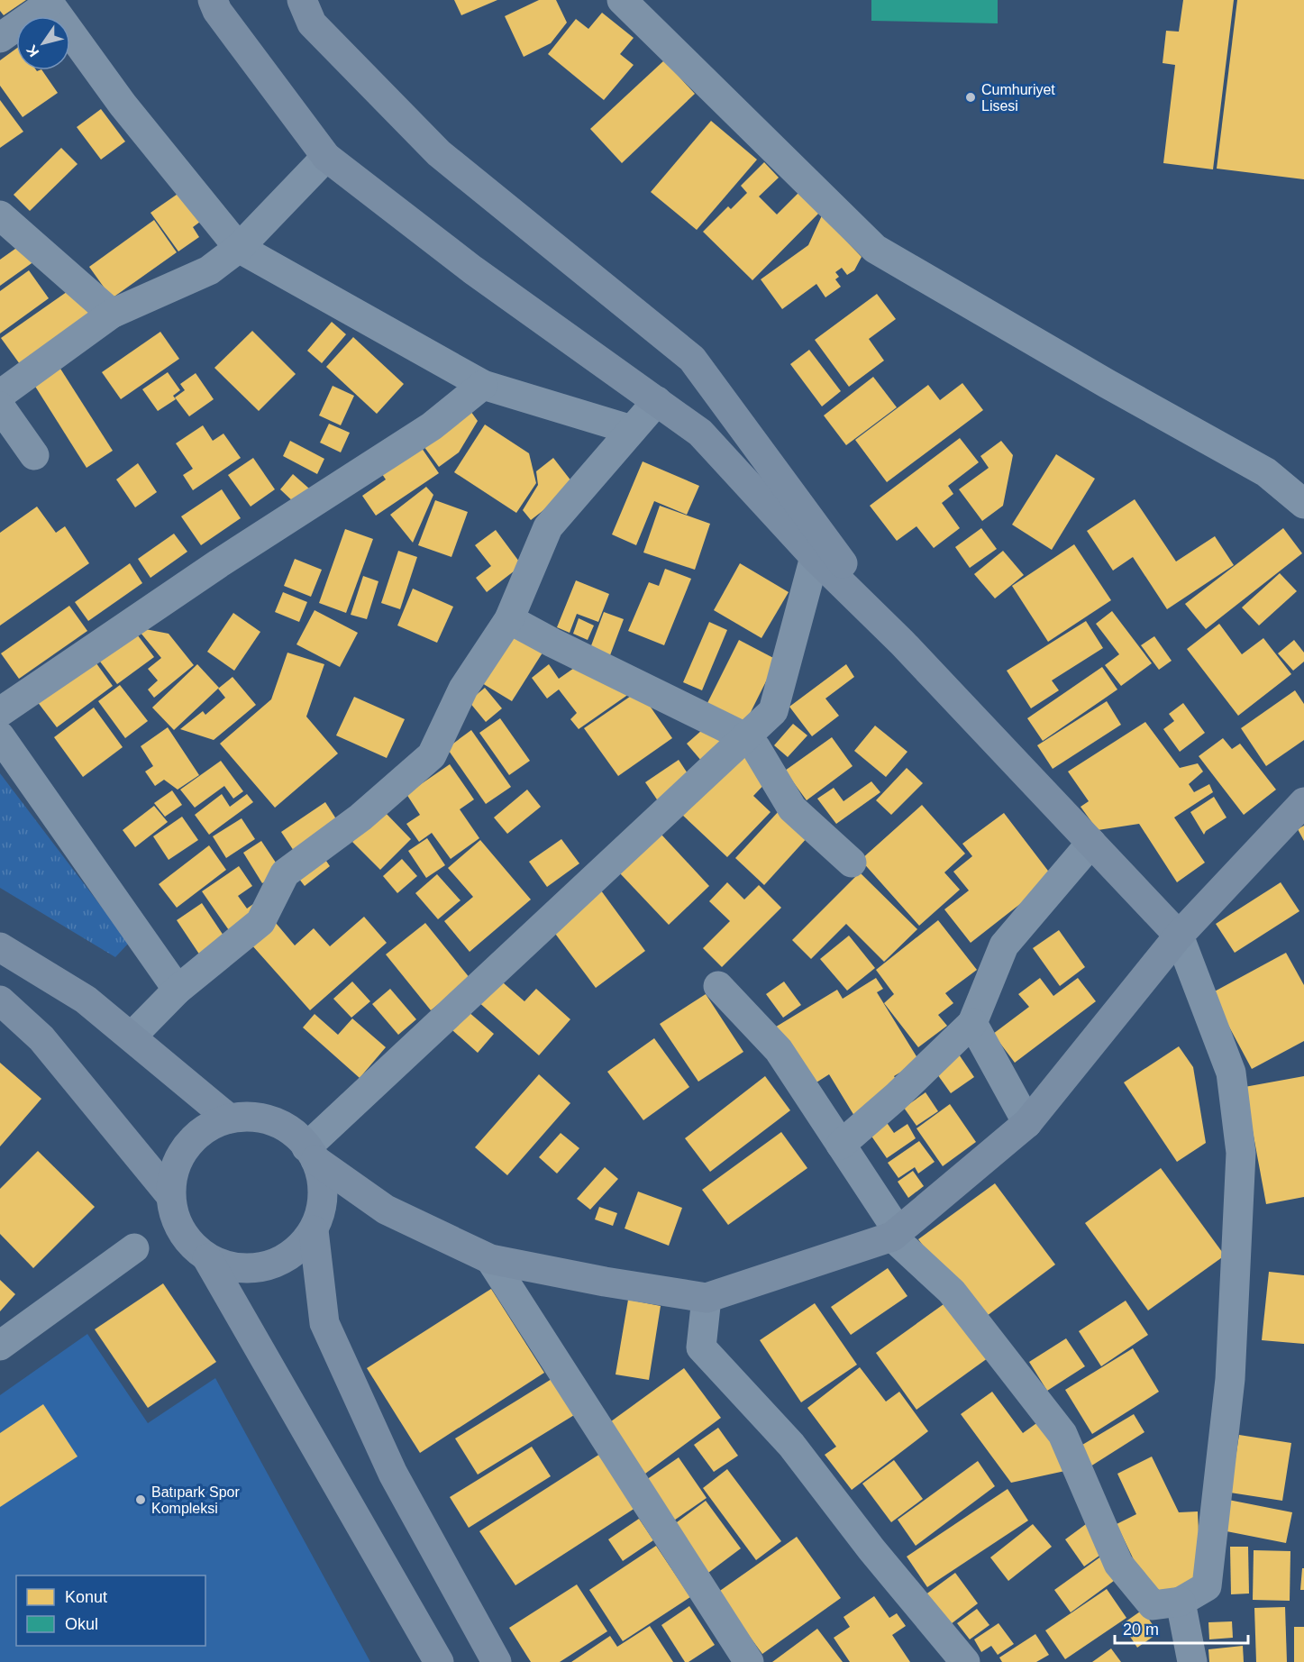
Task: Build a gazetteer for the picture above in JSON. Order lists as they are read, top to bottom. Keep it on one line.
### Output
{"places":["Cumhuriyet Lisesi","Batıpark Spor Kompleksi"],"legend":["Konut","Okul"],"scale_bar":"20 m","north":"bottom left"}
